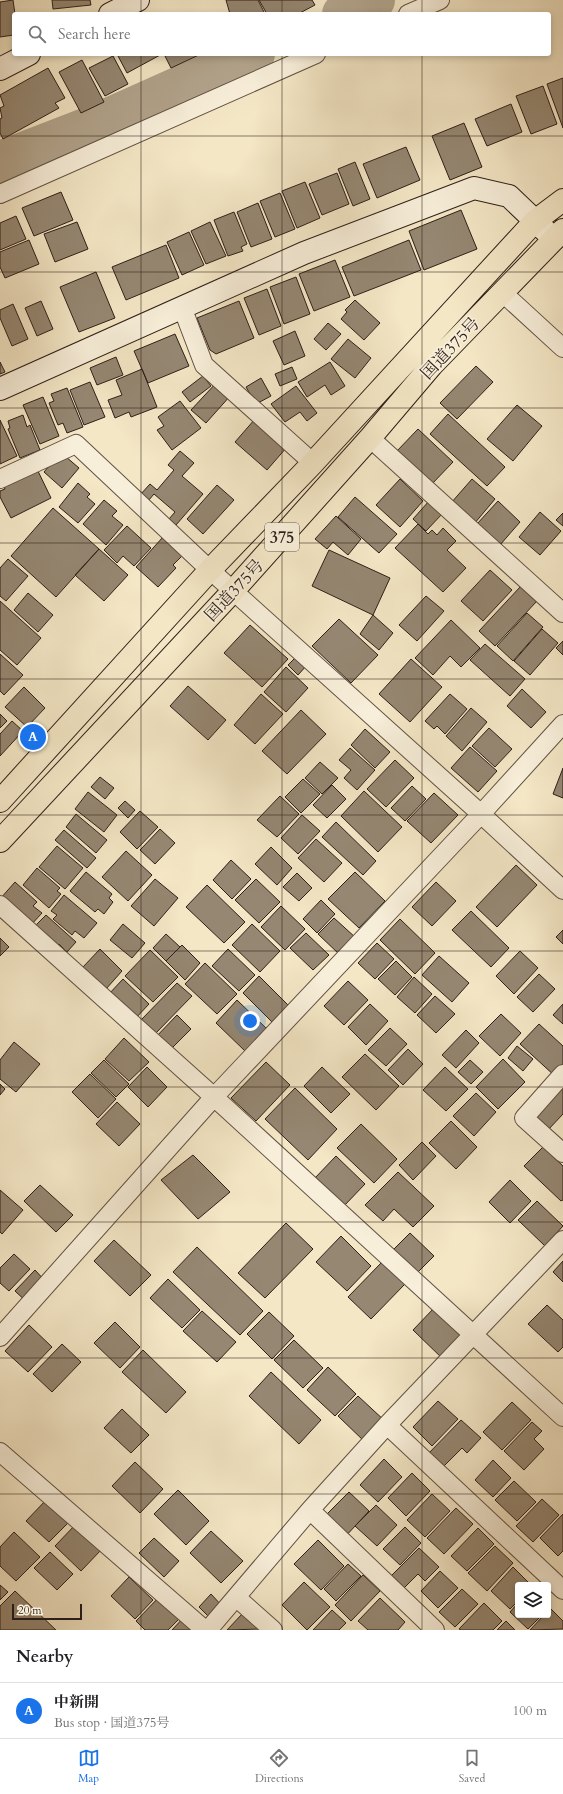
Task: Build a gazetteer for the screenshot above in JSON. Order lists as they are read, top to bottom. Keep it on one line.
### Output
{"streets":{"highway":["国道375号","375"]},"scale_bar":"20 m","page":{"search":"Search here","pins":"A","scale":"20 m","heading":"Nearby","list":[{"mark":"A","name":"中新開","note":"Bus stop · 国道375号","value":"100 m"}],"nav":["Map","Directions","Saved"]}}
